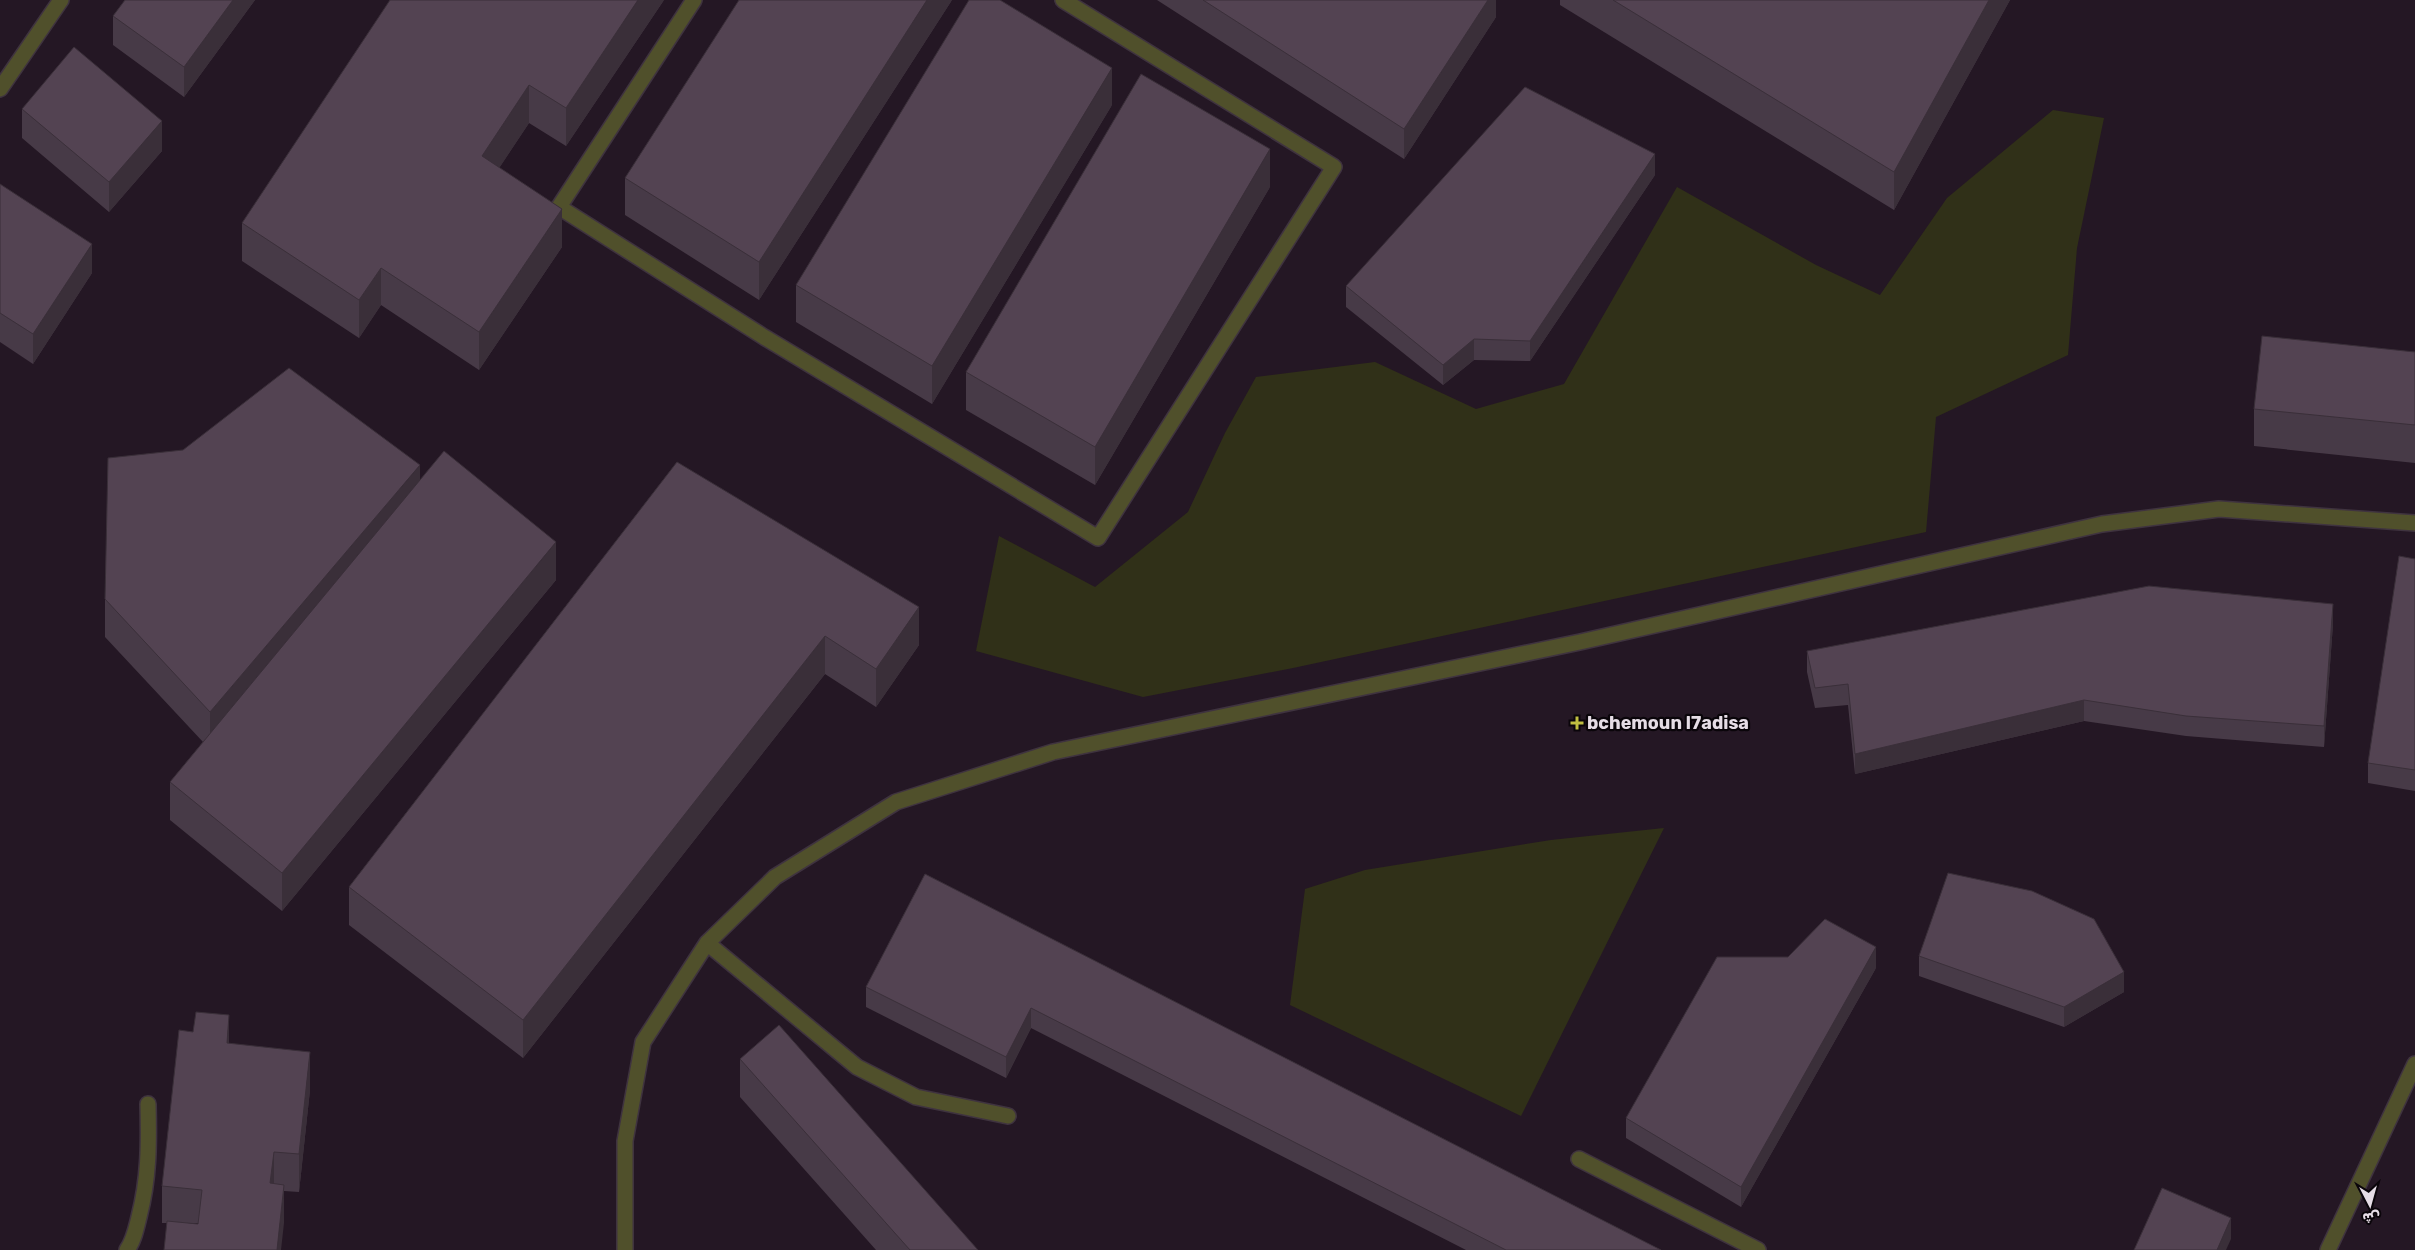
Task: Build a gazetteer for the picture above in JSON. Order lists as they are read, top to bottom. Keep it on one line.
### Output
{"places":{"health":["bchemoun l7adisa"]},"north":"bottom"}
